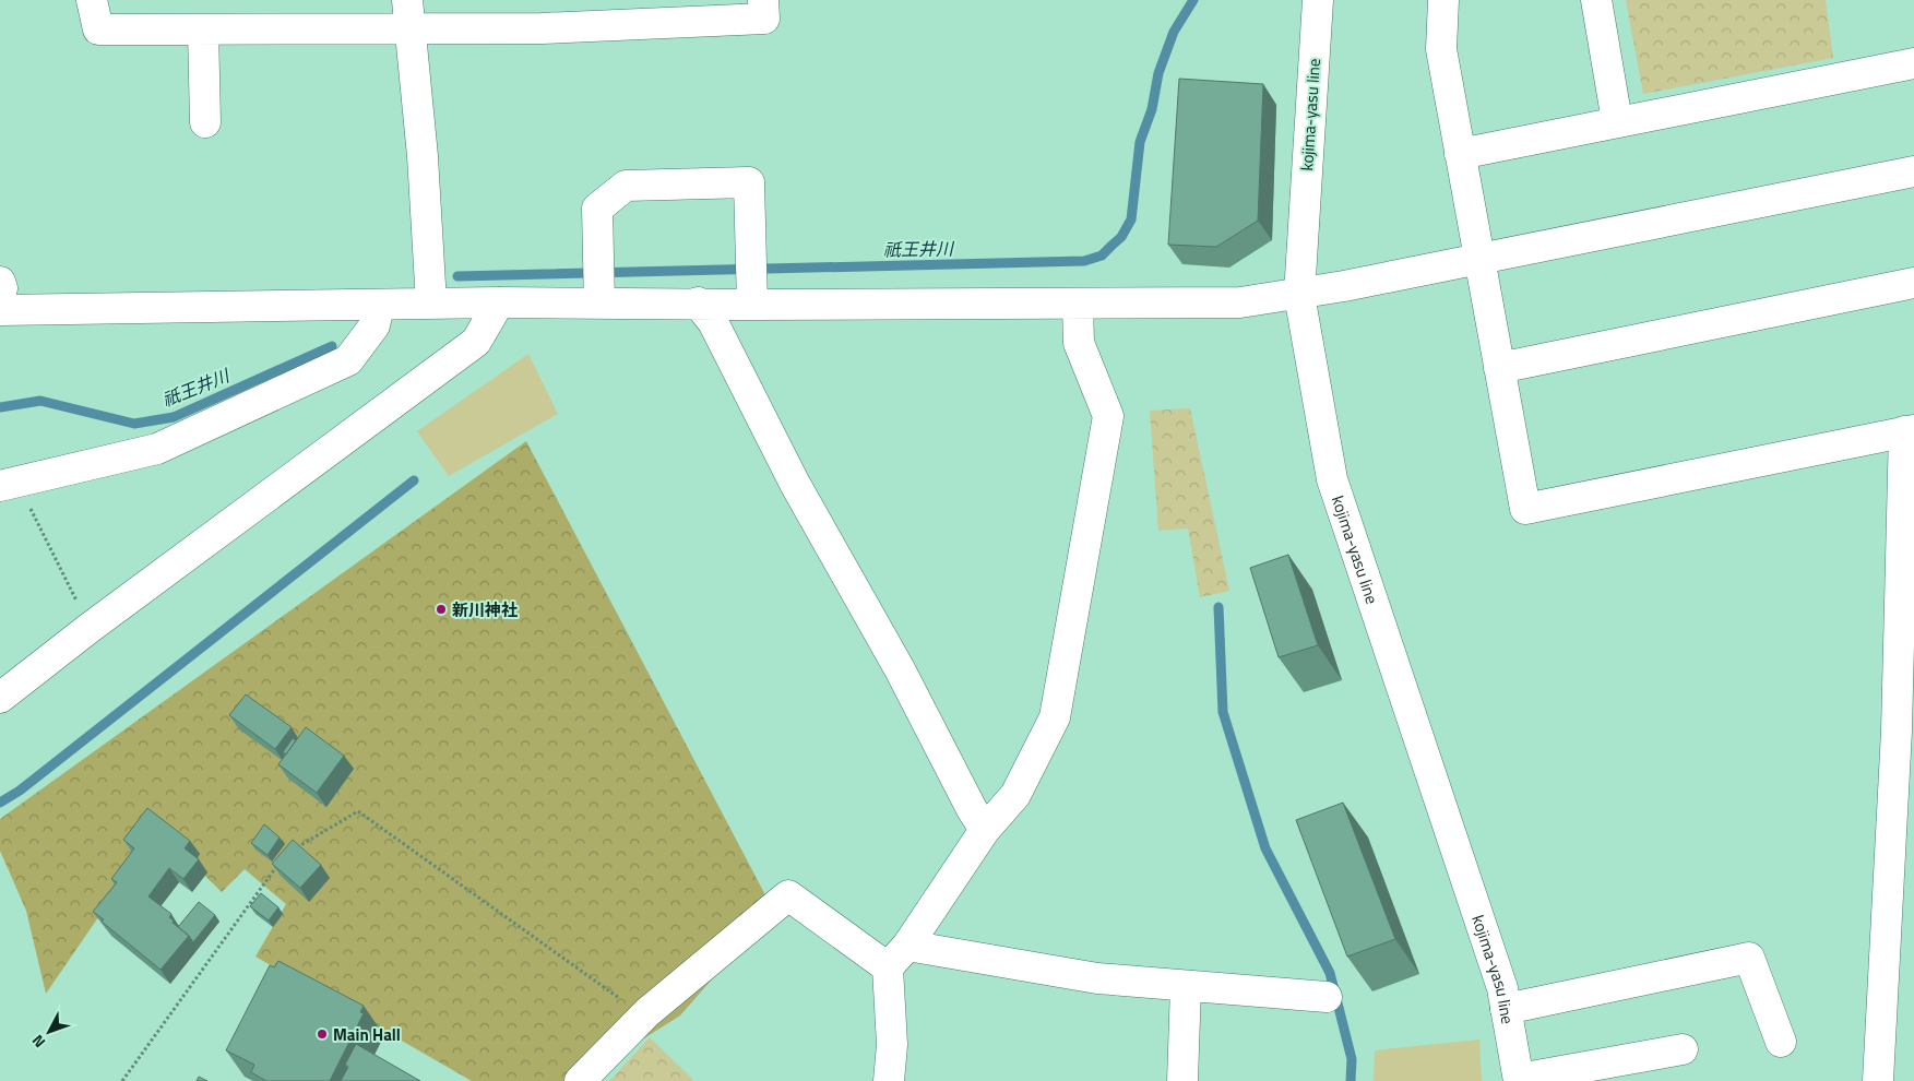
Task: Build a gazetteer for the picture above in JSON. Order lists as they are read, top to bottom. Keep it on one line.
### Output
{"streets":{"street":["kojima-yasu line"]},"water":["祇王井川"],"places":["新川神社","Main Hall"],"north":"bottom left"}
